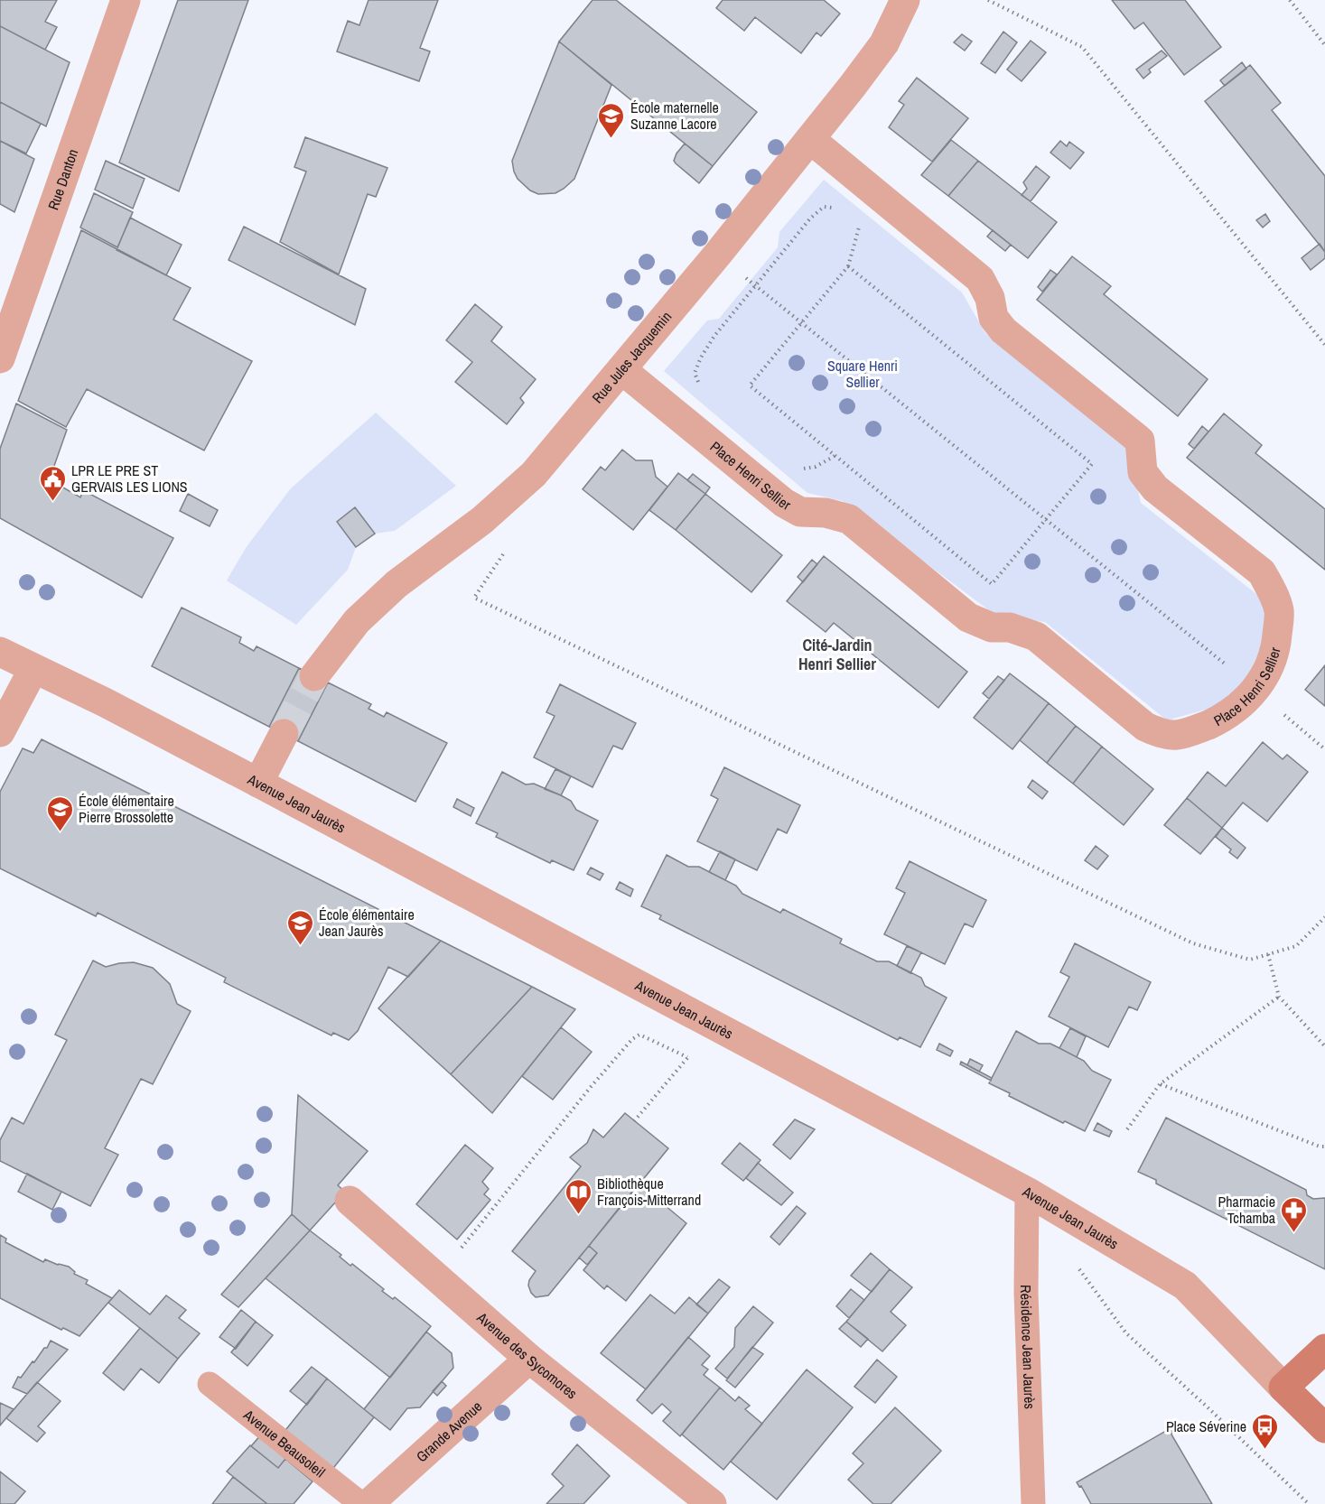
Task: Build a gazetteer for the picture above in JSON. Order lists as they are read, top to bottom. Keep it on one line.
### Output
{"streets":{"street":["Rue Danton","Rue Jules Jacquemin","Place Henri Sellier","Avenue Jean Jaurès","Avenue des Sycomores","Grande Avenue"],"lane":["Résidence Jean Jaurès","Avenue Beausoleil"]},"crossings":[["Rue Jules Jacquemin","Place Henri Sellier"],["Avenue Jean Jaurès","Résidence Jean Jaurès"],["Avenue des Sycomores","Grande Avenue"]],"districts":["Cité-Jardin Henri Sellier"],"parks":["Square Henri Sellier"],"places":{"school or university":["École maternelle Suzanne Lacore","École élémentaire Pierre Brossolette","École élémentaire Jean Jaurès"],"public building":["LPR LE PRE ST GERVAIS LES LIONS"],"library":["Bibliothèque François-Mitterrand"],"pharmacy":["Pharmacie Tchamba"],"bus stop":["Place Séverine"]}}
